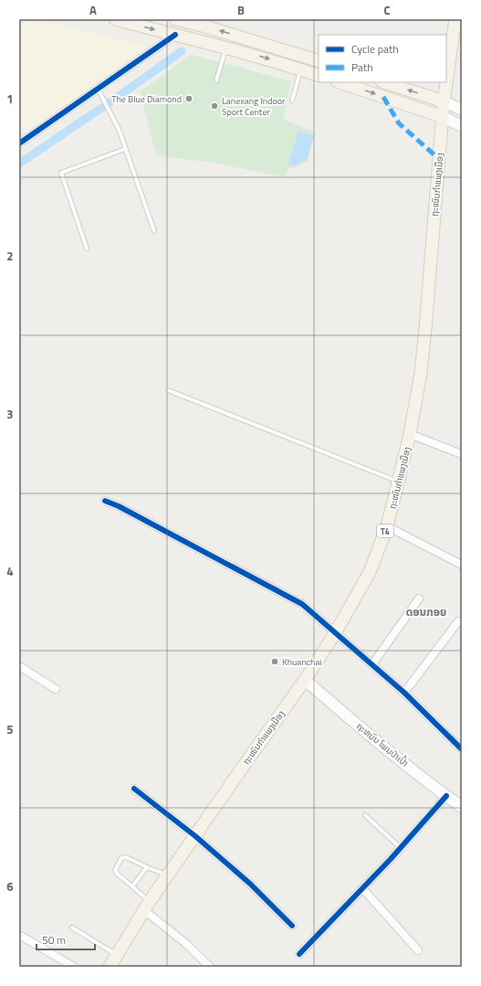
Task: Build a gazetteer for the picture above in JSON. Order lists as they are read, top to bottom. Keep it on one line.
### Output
{"streets":{"main road":["ຖະໜົນກຳແພງເມືອງ","T4"],"street":["ຖະຫນົນ ໂພນປ່າເປົ້າ"]},"crossings":[["ຖະໜົນກຳແພງເມືອງ","ຖະຫນົນ ໂພນປ່າເປົ້າ"]],"districts":["ດອນກອຍ"],"places":["The Blue Diamond","Lanexang Indoor Sport Center","Khuanchai"],"legend":["Cycle path","Path"],"scale_bar":"50 m","grid":{"columns":["A","B","C"],"rows":["1","2","3","4","5","6"]}}
